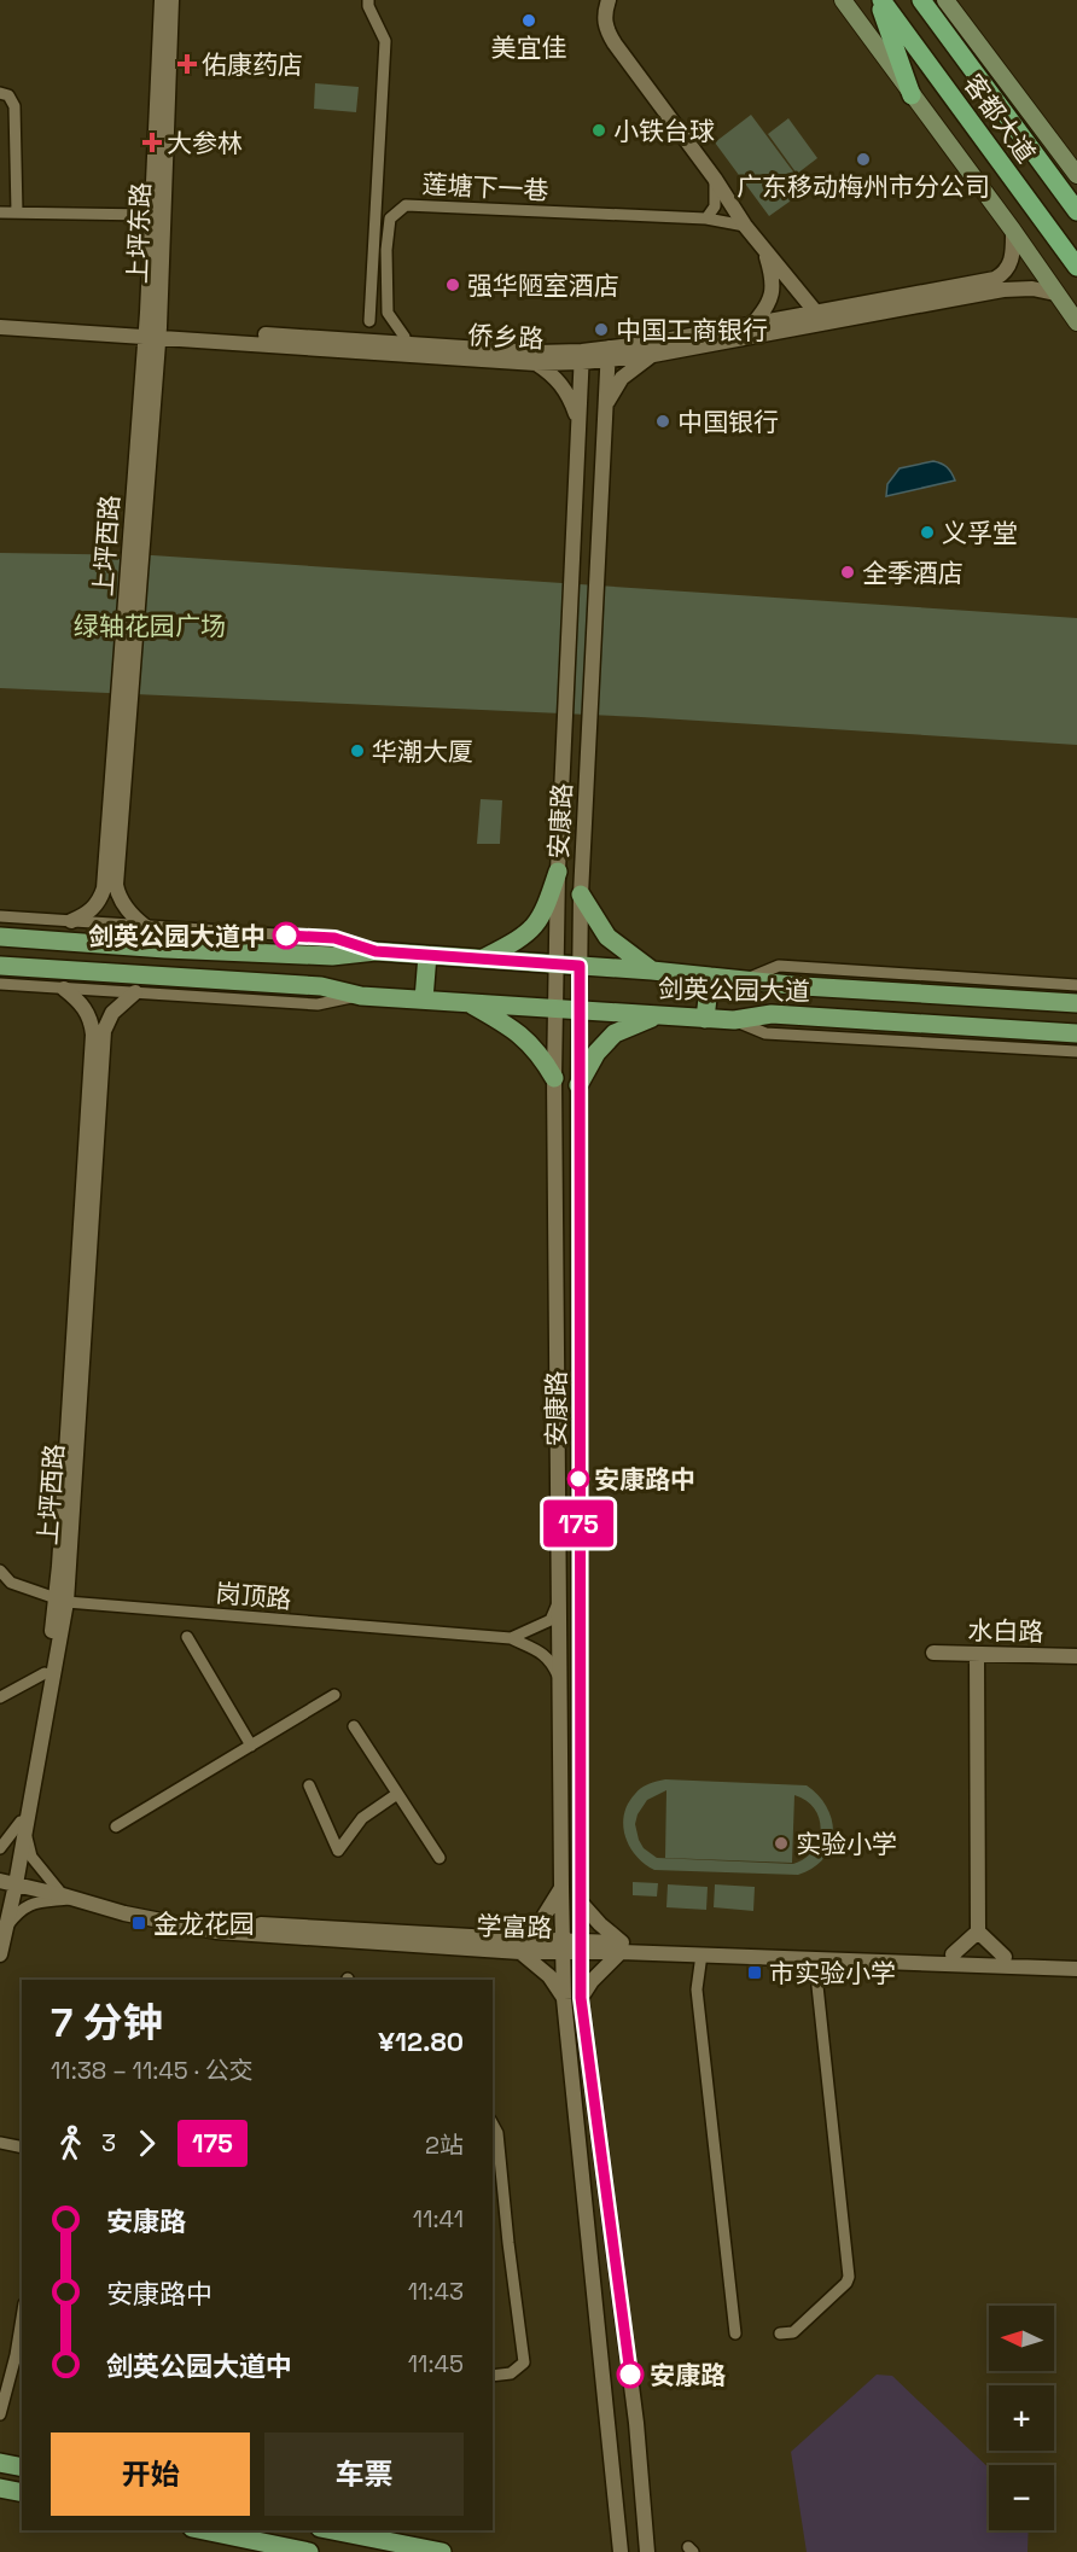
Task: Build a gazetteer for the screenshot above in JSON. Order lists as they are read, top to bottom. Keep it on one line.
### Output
{"streets":{"highway":["客都大道"],"main road":["剑英公园大道"],"street":["莲塘下一巷","上坪东路","侨乡路","上坪西路","安康路","岗顶路","水白路","学富路"]},"crossings":[["上坪东路","侨乡路"],["上坪东路","上坪西路"],["侨乡路","上坪西路"],["侨乡路","安康路"],["上坪西路","岗顶路"],["上坪西路","学富路"],["安康路","剑英公园大道"],["安康路","学富路"]],"parks":["绿轴花园广场"],"places":{"other":["美宜佳","小铁台球","广东移动梅州市分公司","强华陋室酒店","中国工商银行","中国银行","义孚堂","全季酒店","华潮大厦","剑英公园大道中","安康路中","实验小学","安康路"],"health":["佑康药店","大参林"],"transit":["金龙花园","市实验小学"]},"lines":["bus line 175"],"north":"left","page":{"on_map":"175","heading":["7 分钟","11:38 – 11:45 · 公交","¥12.80"],"legs":["3","175","2站"],"list":[{"name":"安康路","value":"11:41"},{"name":"安康路中","value":"11:43"},{"name":"剑英公园大道中","value":"11:45"}],"map_buttons":["+","−"],"buttons":["开始","车票"]}}
